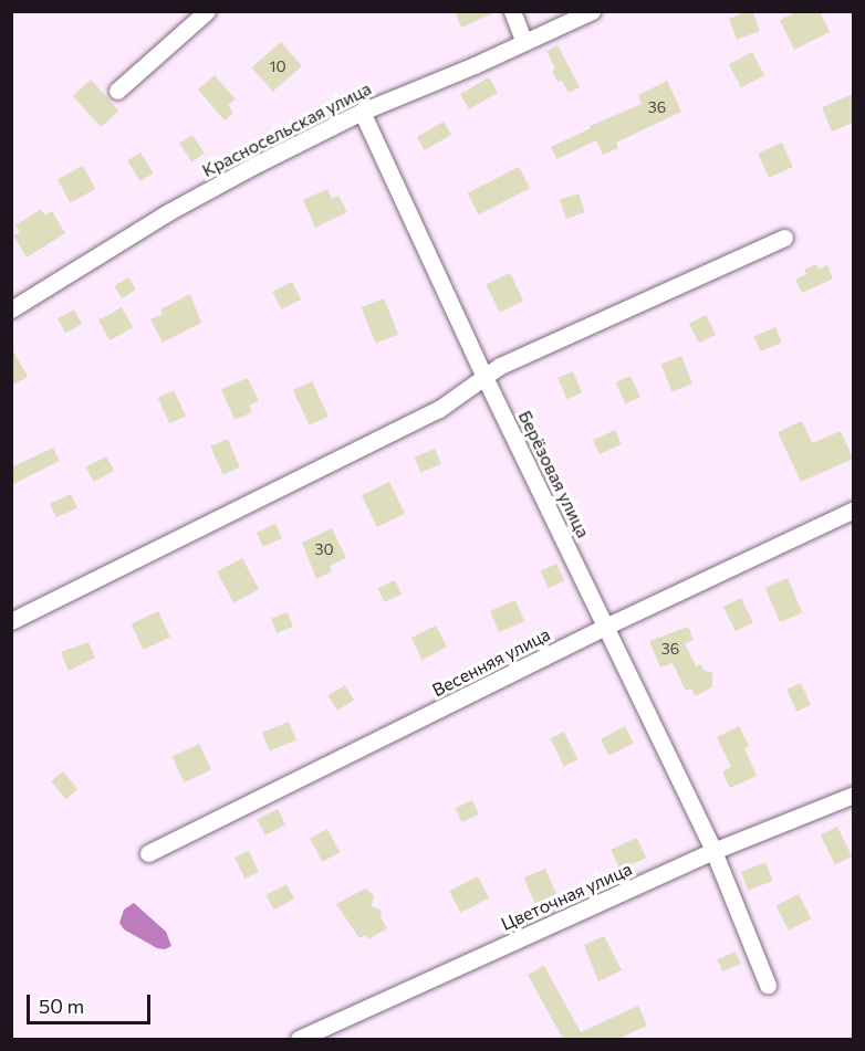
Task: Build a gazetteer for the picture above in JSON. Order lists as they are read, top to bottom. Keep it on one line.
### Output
{"streets":{"street":["Красносельская улица","Берёзовая улица","Весенняя улица","Цветочная улица"]},"crossings":[["Красносельская улица","Берёзовая улица"],["Берёзовая улица","Весенняя улица"],["Берёзовая улица","Цветочная улица"]],"house_numbers":["10","36","30","36"],"scale_bar":"50 m"}
